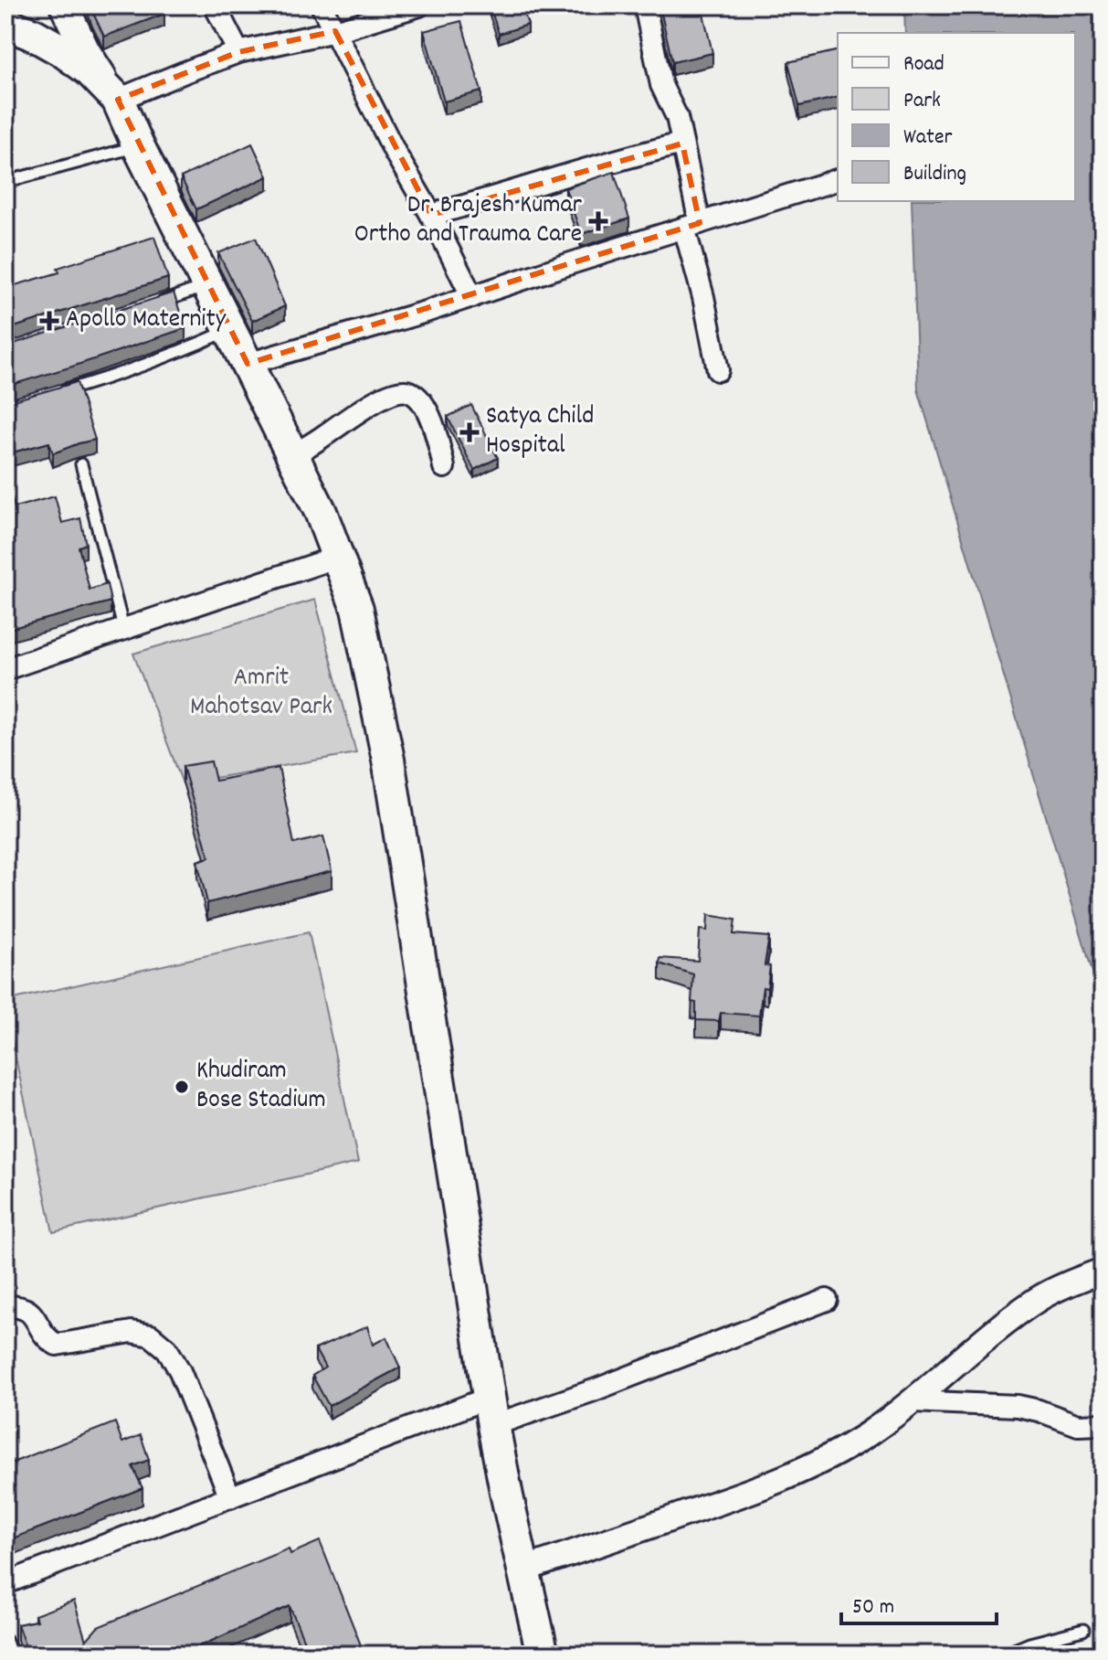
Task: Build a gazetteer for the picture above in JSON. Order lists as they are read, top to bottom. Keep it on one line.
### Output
{"parks":["Amrit Mahotsav Park"],"places":{"health":["Dr. Brajesh Kumar Ortho and Trauma Care","Apollo Maternity","Satya Child Hospital"],"other":["Khudiram Bose Stadium"]},"legend":["Road","Park","Water","Building"],"scale_bar":"50 m"}
